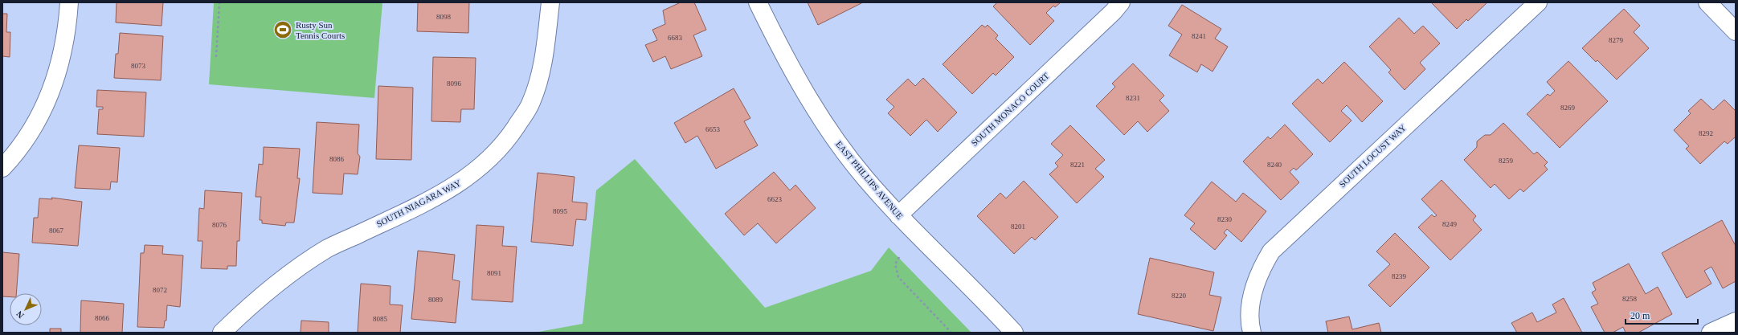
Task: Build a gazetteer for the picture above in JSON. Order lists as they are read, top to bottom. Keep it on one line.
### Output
{"streets":{"street":["SOUTH MONACO COURT","SOUTH LOCUST WAY","EAST PHILLIPS AVENUE","SOUTH NIAGARA WAY"]},"crossings":[["SOUTH MONACO COURT","EAST PHILLIPS AVENUE"]],"places":{"sports":["Rusty Sun Tennis Courts"]},"house_numbers":["8098","8241","6683","8279","8073","8096","8231","8269","6653","8292","8086","8259","8221","8240","6623","8095","8230","8249","8076","8201","8067","8091","8239","8072","8220","8258","8089","8066","8085"],"scale_bar":"20 m","north":"bottom left"}
